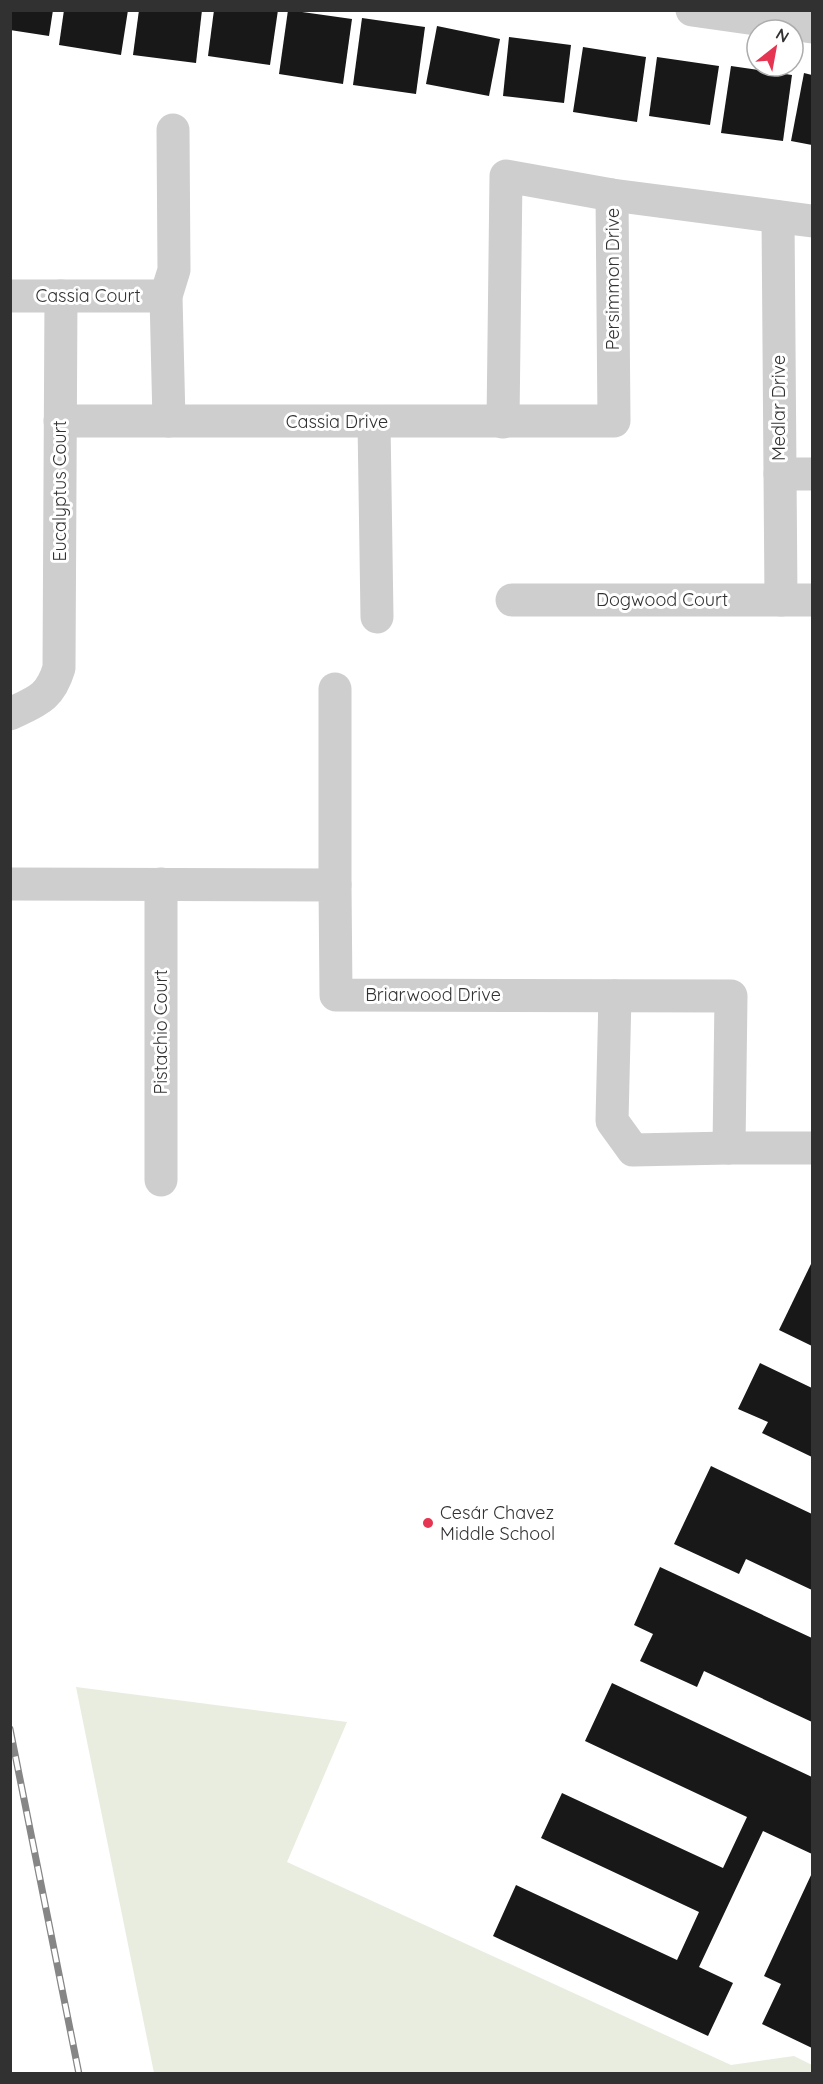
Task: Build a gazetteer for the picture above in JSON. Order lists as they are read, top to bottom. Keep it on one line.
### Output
{"streets":{"street":["Persimmon Drive","Cassia Court","Medlar Drive","Cassia Drive","Eucalyptus Court","Dogwood Court","Briarwood Drive","Pistachio Court"]},"crossings":[["Persimmon Drive","Medlar Drive"],["Persimmon Drive","Cassia Drive"],["Cassia Court","Eucalyptus Court"],["Medlar Drive","Dogwood Court"],["Cassia Drive","Eucalyptus Court"]],"places":["Cesár Chavez Middle School"],"north":"top right"}
